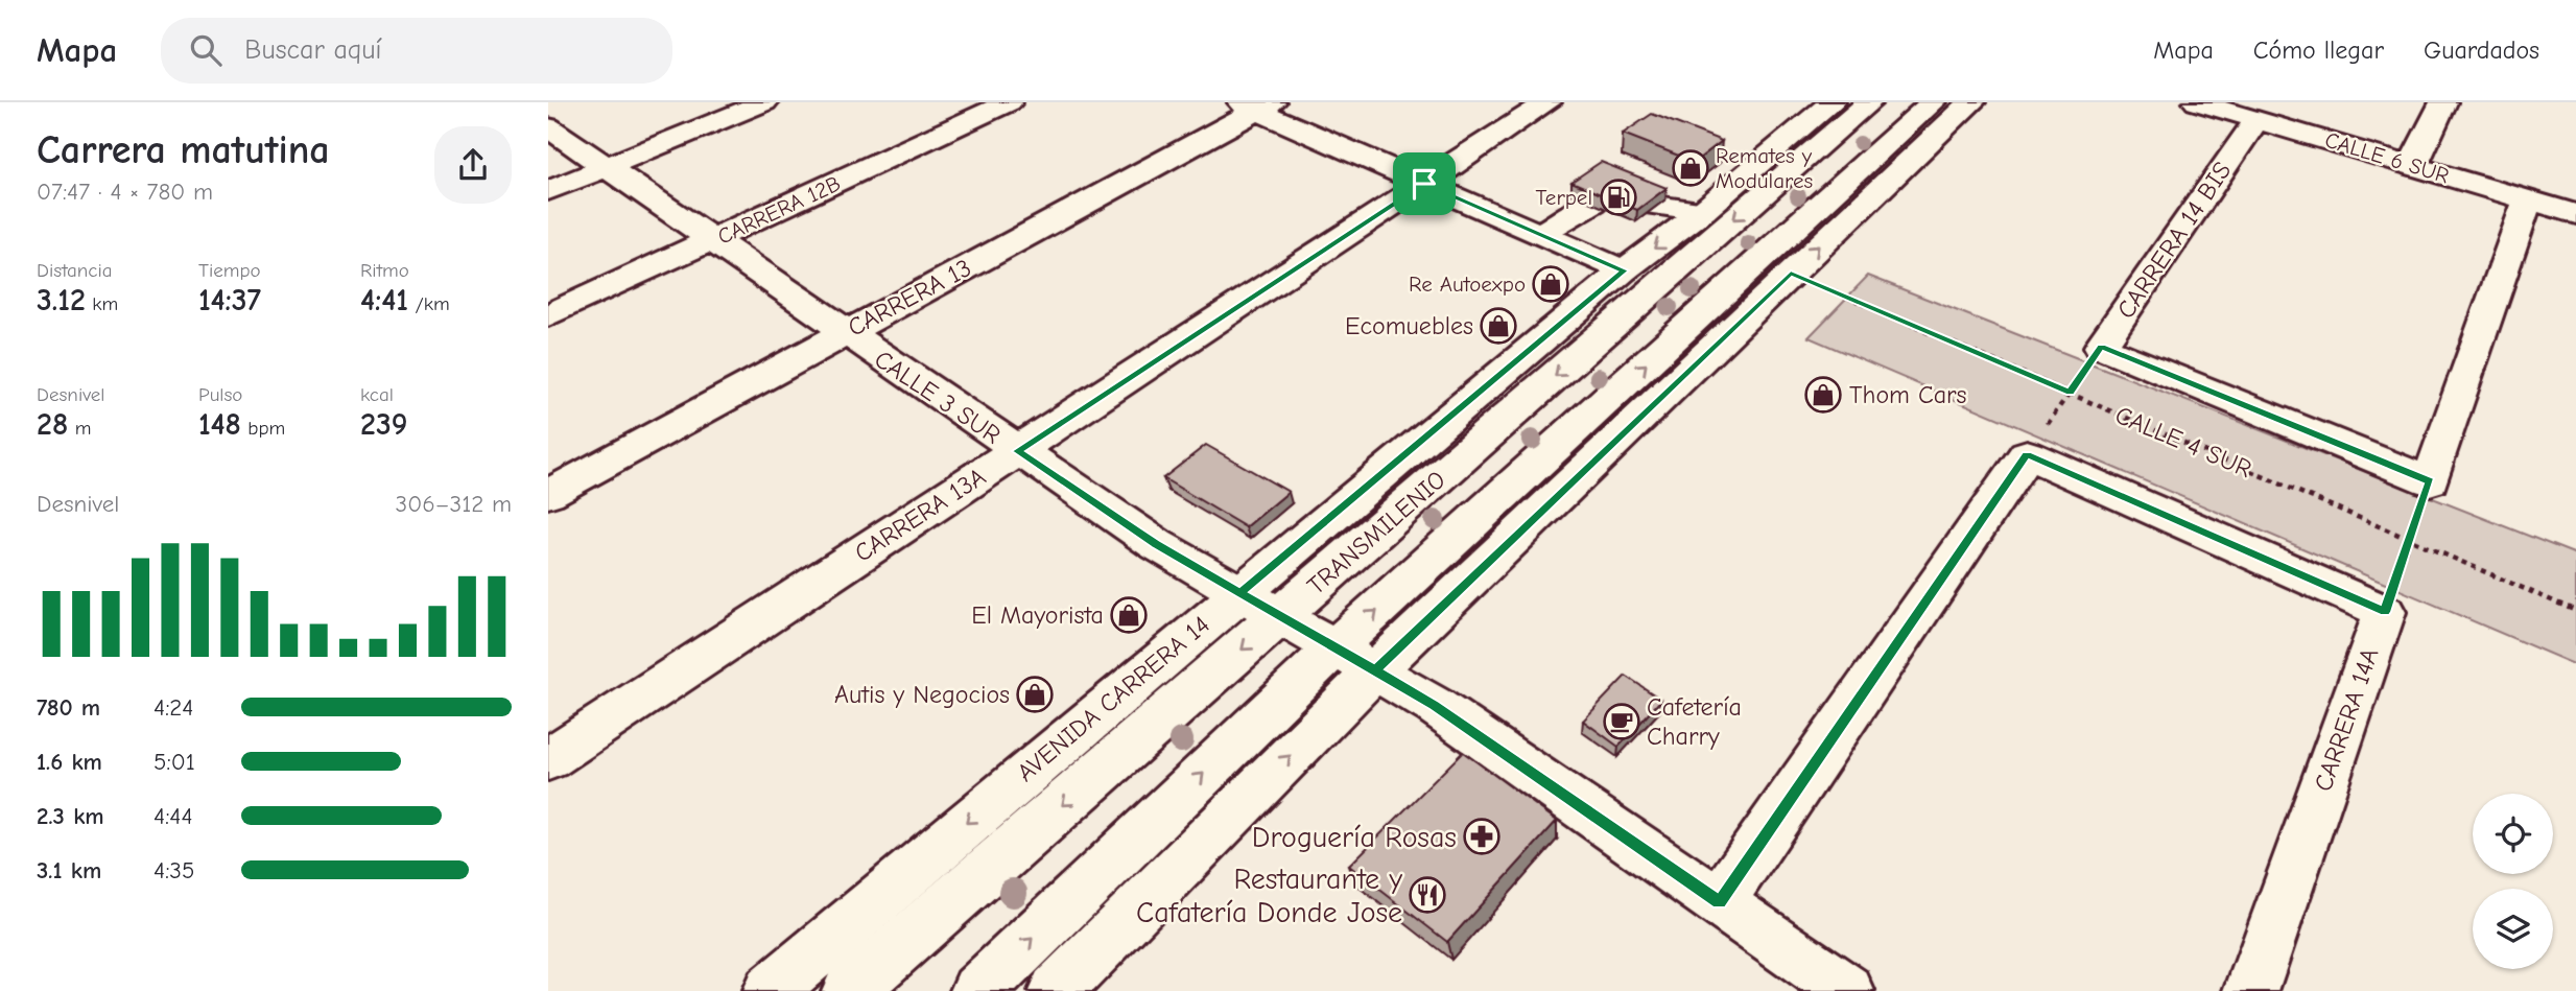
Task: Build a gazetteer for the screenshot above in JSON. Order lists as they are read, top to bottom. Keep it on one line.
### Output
{"streets":{"street":["CALLE 6 SUR","CARRERA 12B","CARRERA 14 BIS","CARRERA 13","CALLE 3 SUR","CARRERA 13A","TRANSMILENIO","AVENIDA CARRERA 14","CARRERA 14A"],"path":["CALLE 4 SUR"]},"crossings":[["CALLE 6 SUR","CARRERA 14 BIS"],["CARRERA 12B","CALLE 3 SUR"],["CARRERA 14 BIS","CALLE 4 SUR"],["CARRERA 13","CALLE 3 SUR"],["CALLE 3 SUR","CARRERA 13A"],["CALLE 3 SUR","TRANSMILENIO"],["CALLE 3 SUR","AVENIDA CARRERA 14"]],"places":{"shop":["Remates y Modulares","Re Autoexpo","Ecomuebles","Thom Cars","El Mayorista","Autis y Negocios"],"fuel station":["Terpel"],"cafe":["Cafetería Charry"],"pharmacy":["Droguería Rosas"],"restaurant":["Restaurante y Cafatería Donde Jose"]},"page":{"header":"Mapa","search":"Buscar aquí","nav":["Mapa","Cómo llegar","Guardados"],"heading":["Carrera matutina","07:47 · 4 × 780 m"],"stats":[["Distancia","3.12 km"],["Tiempo","14:37"],["Ritmo","4:41 /km"],["Desnivel","28 m"],["Pulso","148 bpm"],["kcal","239"]],"chart":["Desnivel","306–312 m"],"list":[{"name":"780 m","note":"4:24"},{"name":"1.6 km","note":"5:01"},{"name":"2.3 km","note":"4:44"},{"name":"3.1 km","note":"4:35"}]}}
